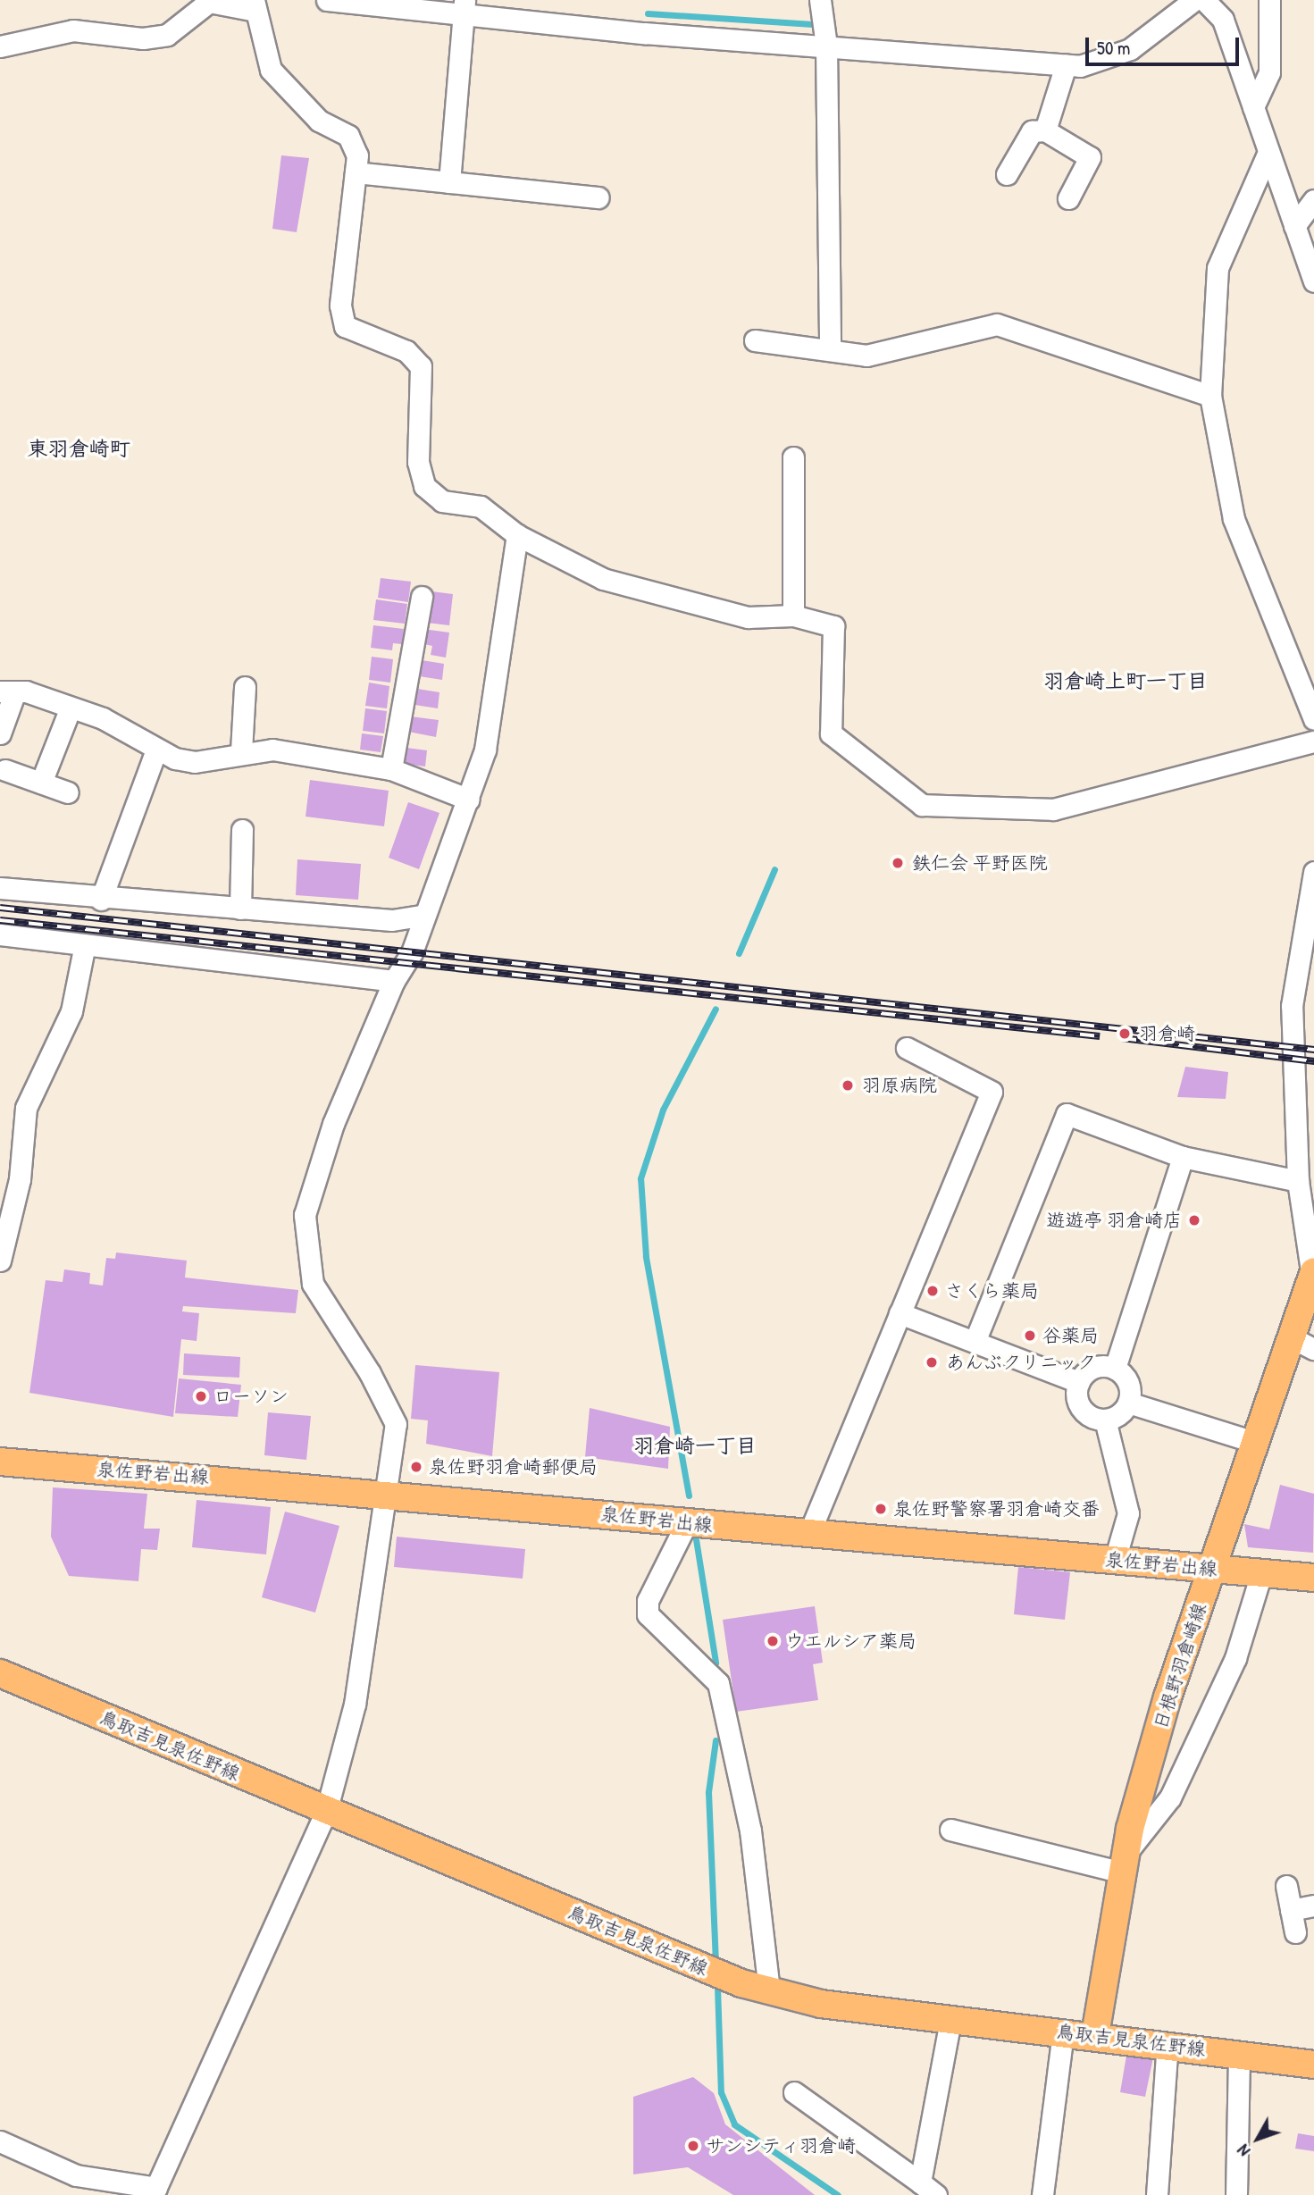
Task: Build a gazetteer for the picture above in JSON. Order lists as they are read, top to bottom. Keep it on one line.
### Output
{"streets":{"main road":["泉佐野岩出線","日根野羽倉崎線","鳥取吉見泉佐野線"]},"crossings":[["泉佐野岩出線","日根野羽倉崎線"],["日根野羽倉崎線","鳥取吉見泉佐野線"]],"districts":["東羽倉崎町","羽倉崎上町一丁目","羽倉崎一丁目"],"places":["鉄仁会 平野医院","羽倉崎","羽原病院","遊遊亭 羽倉崎店","さくら薬局","谷薬局","あんぶクリニック","ローソン","泉佐野羽倉崎郵便局","泉佐野警察署羽倉崎交番","ウエルシア薬局","サンシティ羽倉崎"],"scale_bar":"50 m","north":"bottom left"}
